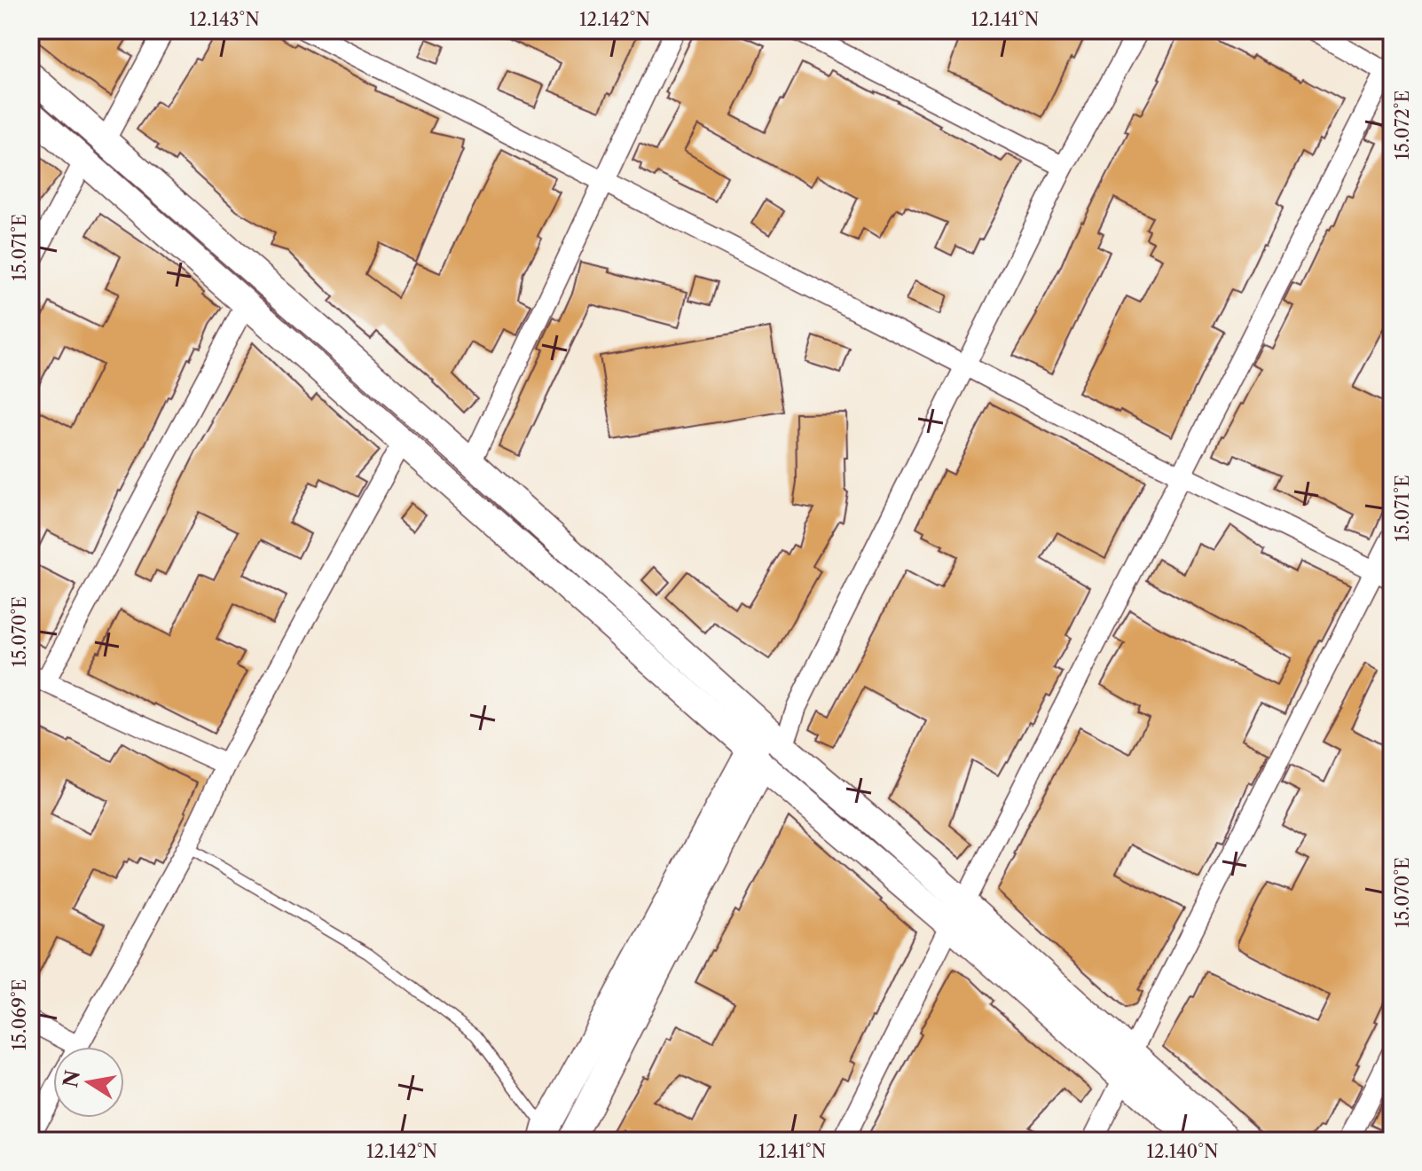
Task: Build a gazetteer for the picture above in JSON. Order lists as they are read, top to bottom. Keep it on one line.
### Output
{"north":"left","coordinates":["12.143°N","12.142°N","12.141°N","15.072°E","15.071°E","15.070°E","15.069°E","12.140°N"]}
